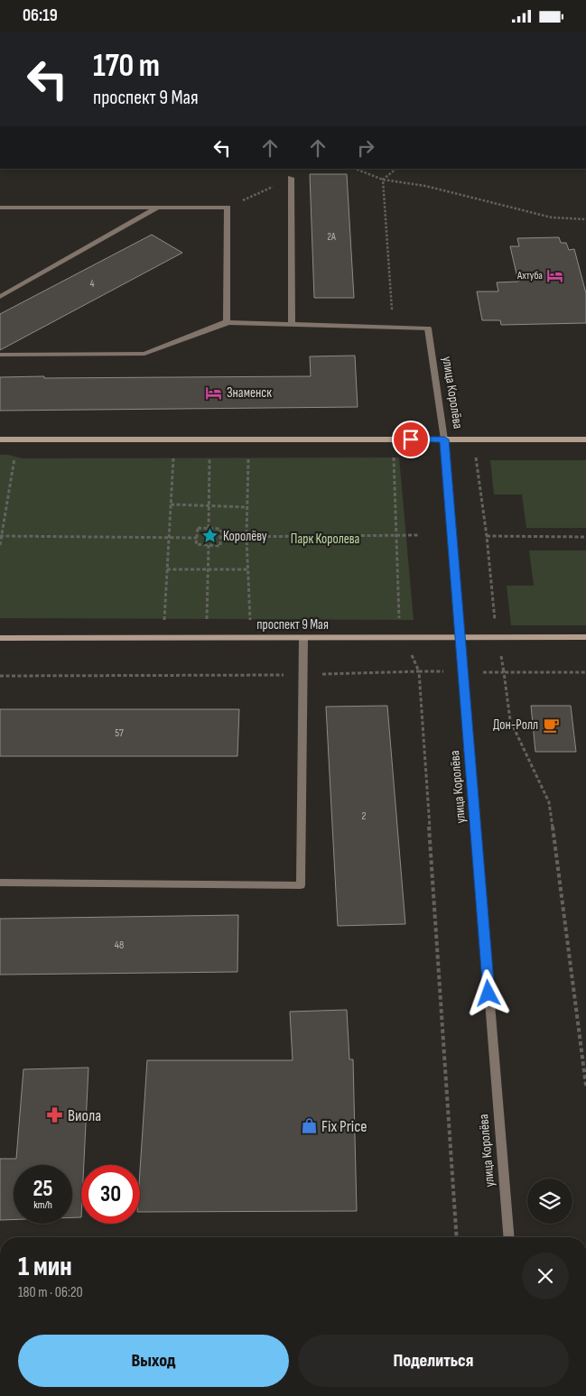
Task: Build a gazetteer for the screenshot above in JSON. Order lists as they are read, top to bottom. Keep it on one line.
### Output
{"streets":{"street":["улица Королёва","проспект 9 Мая"]},"crossings":[["улица Королёва","проспект 9 Мая"]],"parks":["Парк Королева"],"places":{"hotel":["Ахтуба","Знаменск"],"place":["Королёву"],"cafe":["Дон-Ролл"],"pharmacy":["Виола"],"shop":["Fix Price"]},"house_numbers":["2А","4","57","2","48"],"page":{"status":"06:19","turn":["170 m","проспект 9 Мая"],"speed":"25 km/h","limit":"30","heading":["1 мин","180 m · 06:20"],"buttons":["Выход","Поделиться"]}}
